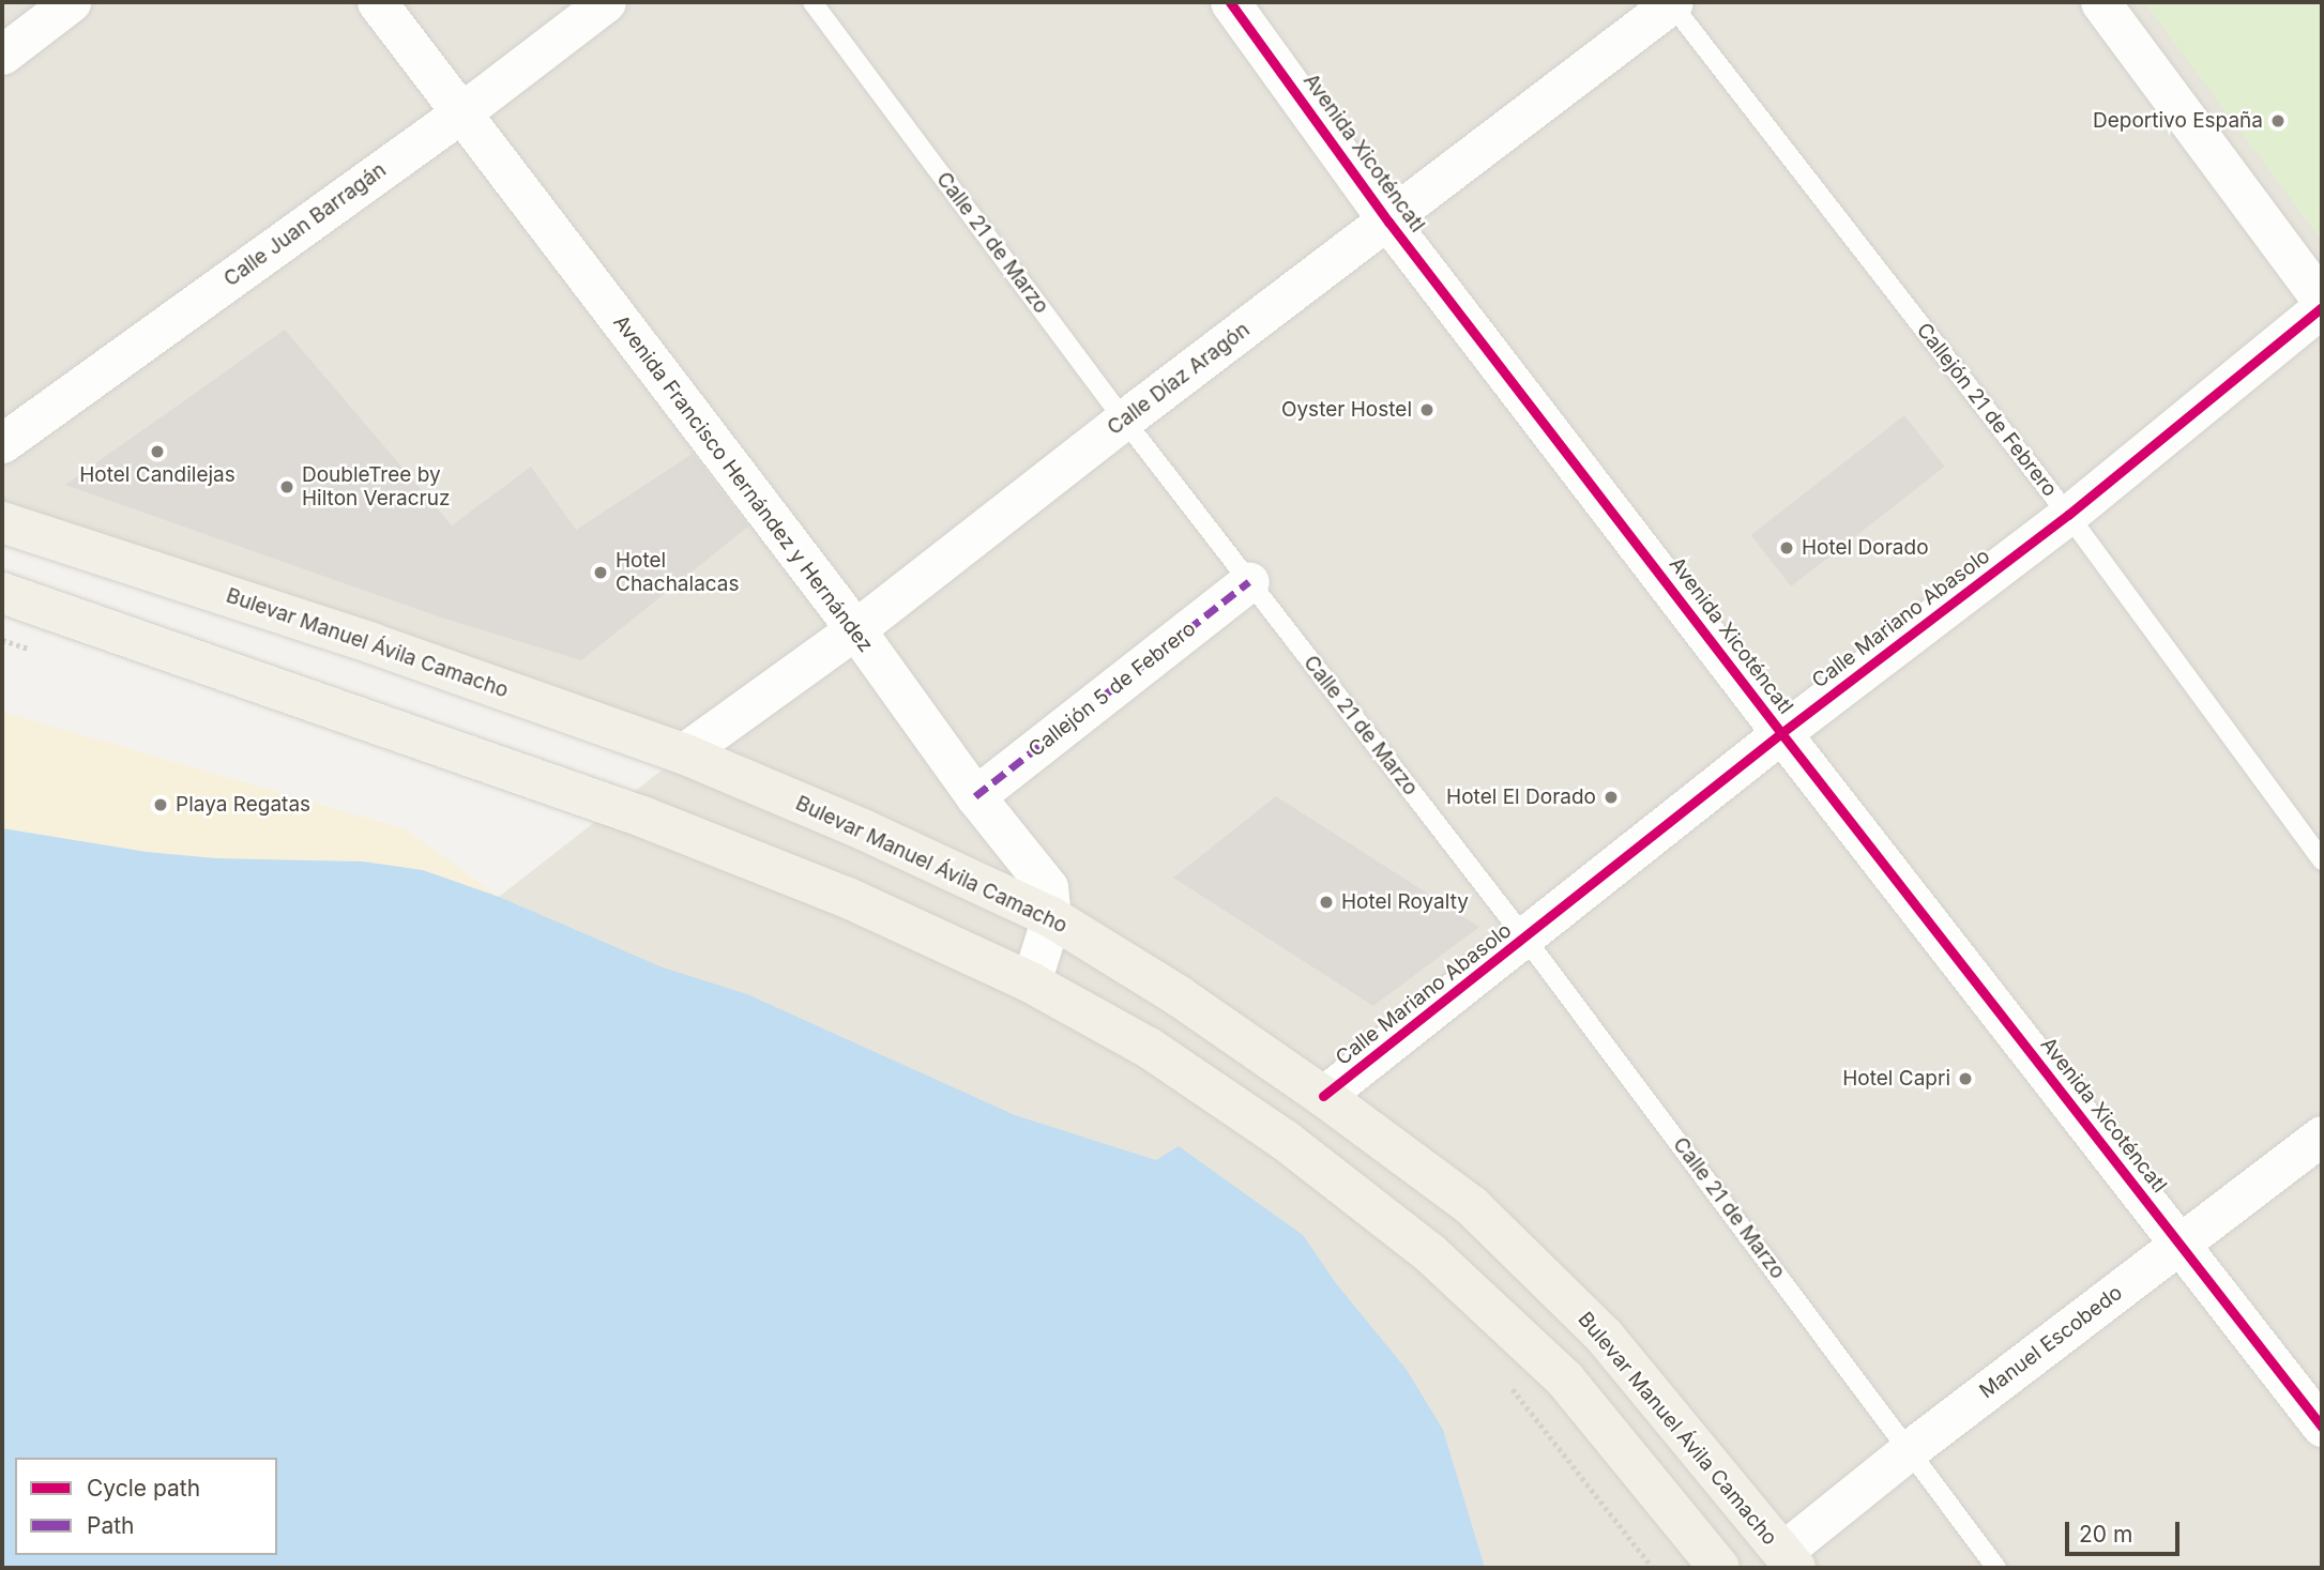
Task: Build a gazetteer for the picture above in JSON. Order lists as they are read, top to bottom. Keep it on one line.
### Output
{"streets":{"main road":["Bulevar Manuel Ávila Camacho"],"street":["Avenida Xicoténcatl","Calle Juan Barragán","Calle Díaz Aragón","Avenida Francisco Hernández y Hernández","Calle Mariano Abasolo","Callejón 5 de Febrero","Manuel Escobedo"],"lane":["Calle 21 de Marzo","Callejón 21 de Febrero"]},"crossings":[["Avenida Xicoténcatl","Calle Díaz Aragón"],["Avenida Xicoténcatl","Calle Mariano Abasolo"],["Avenida Xicoténcatl","Manuel Escobedo"],["Calle Juan Barragán","Avenida Francisco Hernández y Hernández"],["Calle 21 de Marzo","Calle Díaz Aragón"],["Calle 21 de Marzo","Calle Mariano Abasolo"],["Calle 21 de Marzo","Callejón 5 de Febrero"],["Calle 21 de Marzo","Manuel Escobedo"],["Calle Díaz Aragón","Callejón 21 de Febrero"],["Calle Díaz Aragón","Avenida Francisco Hernández y Hernández"],["Calle Díaz Aragón","Bulevar Manuel Ávila Camacho"],["Callejón 21 de Febrero","Calle Mariano Abasolo"],["Avenida Francisco Hernández y Hernández","Bulevar Manuel Ávila Camacho"],["Avenida Francisco Hernández y Hernández","Callejón 5 de Febrero"],["Calle Mariano Abasolo","Bulevar Manuel Ávila Camacho"],["Bulevar Manuel Ávila Camacho","Manuel Escobedo"]],"places":["Deportivo España","Oyster Hostel","Hotel Candilejas","DoubleTree by Hilton Veracruz","Hotel Dorado","Hotel Chachalacas","Hotel El Dorado","Playa Regatas","Hotel Royalty","Hotel Capri"],"legend":["Cycle path","Path"],"scale_bar":"20 m"}
